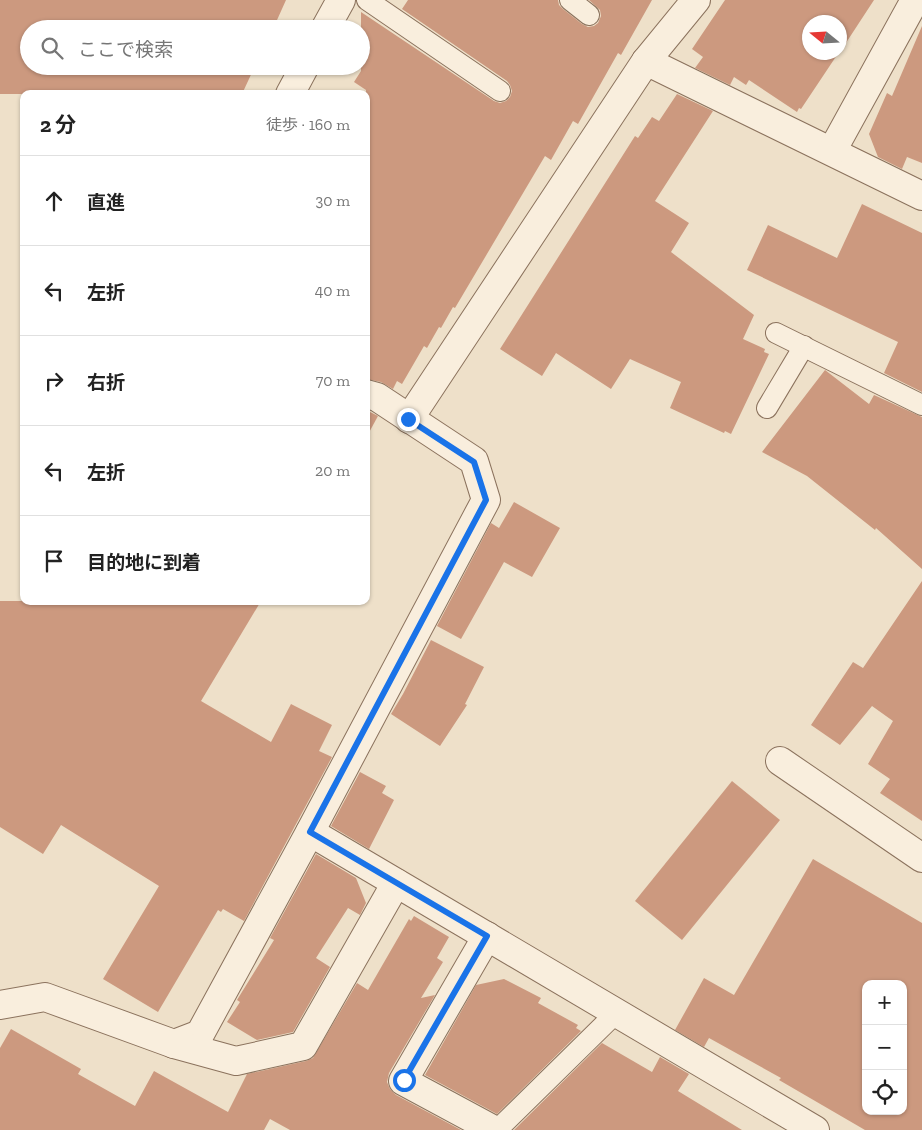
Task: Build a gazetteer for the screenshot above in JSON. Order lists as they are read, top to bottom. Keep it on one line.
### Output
{"north":"left","page":{"search":"ここで検索","heading":["2 分","徒歩 · 160 m"],"list":[["直進","30 m"],["左折","40 m"],["右折","70 m"],["左折","20 m"],"目的地に到着"],"map_buttons":["+","−"]}}
